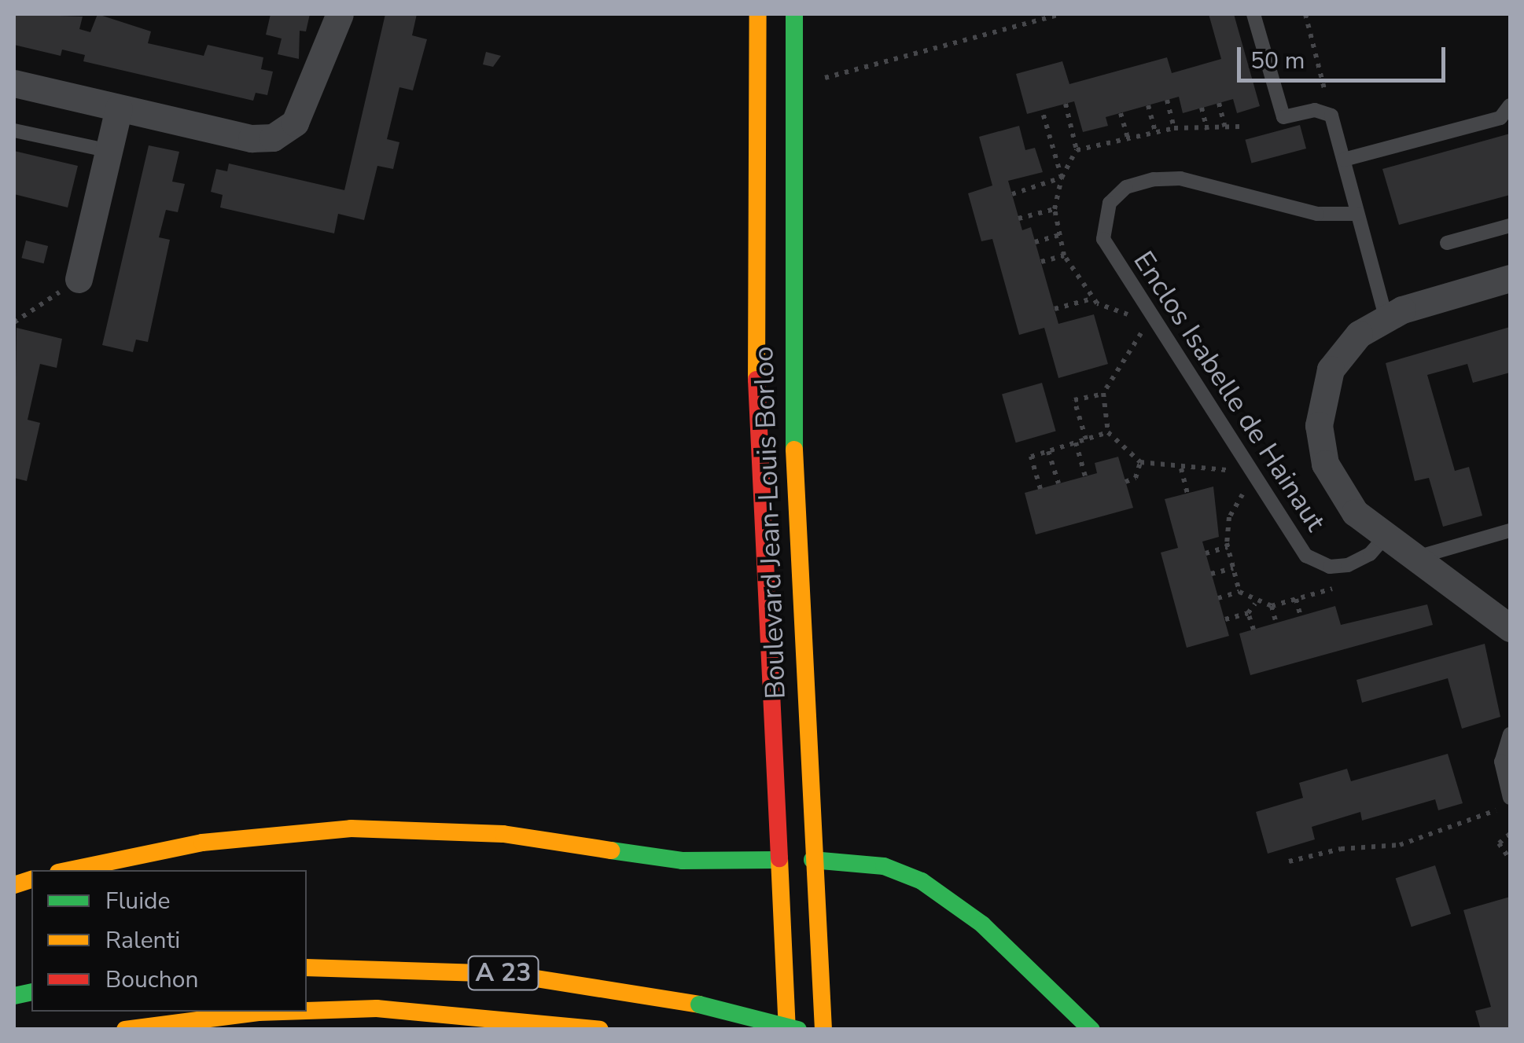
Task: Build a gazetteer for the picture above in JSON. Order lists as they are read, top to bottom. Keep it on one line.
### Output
{"streets":{"main road":["Boulevard Jean-Louis Borloo","A 23"],"lane":["Enclos Isabelle de Hainaut"]},"legend":["Fluide","Ralenti","Bouchon"],"scale_bar":"50 m"}
